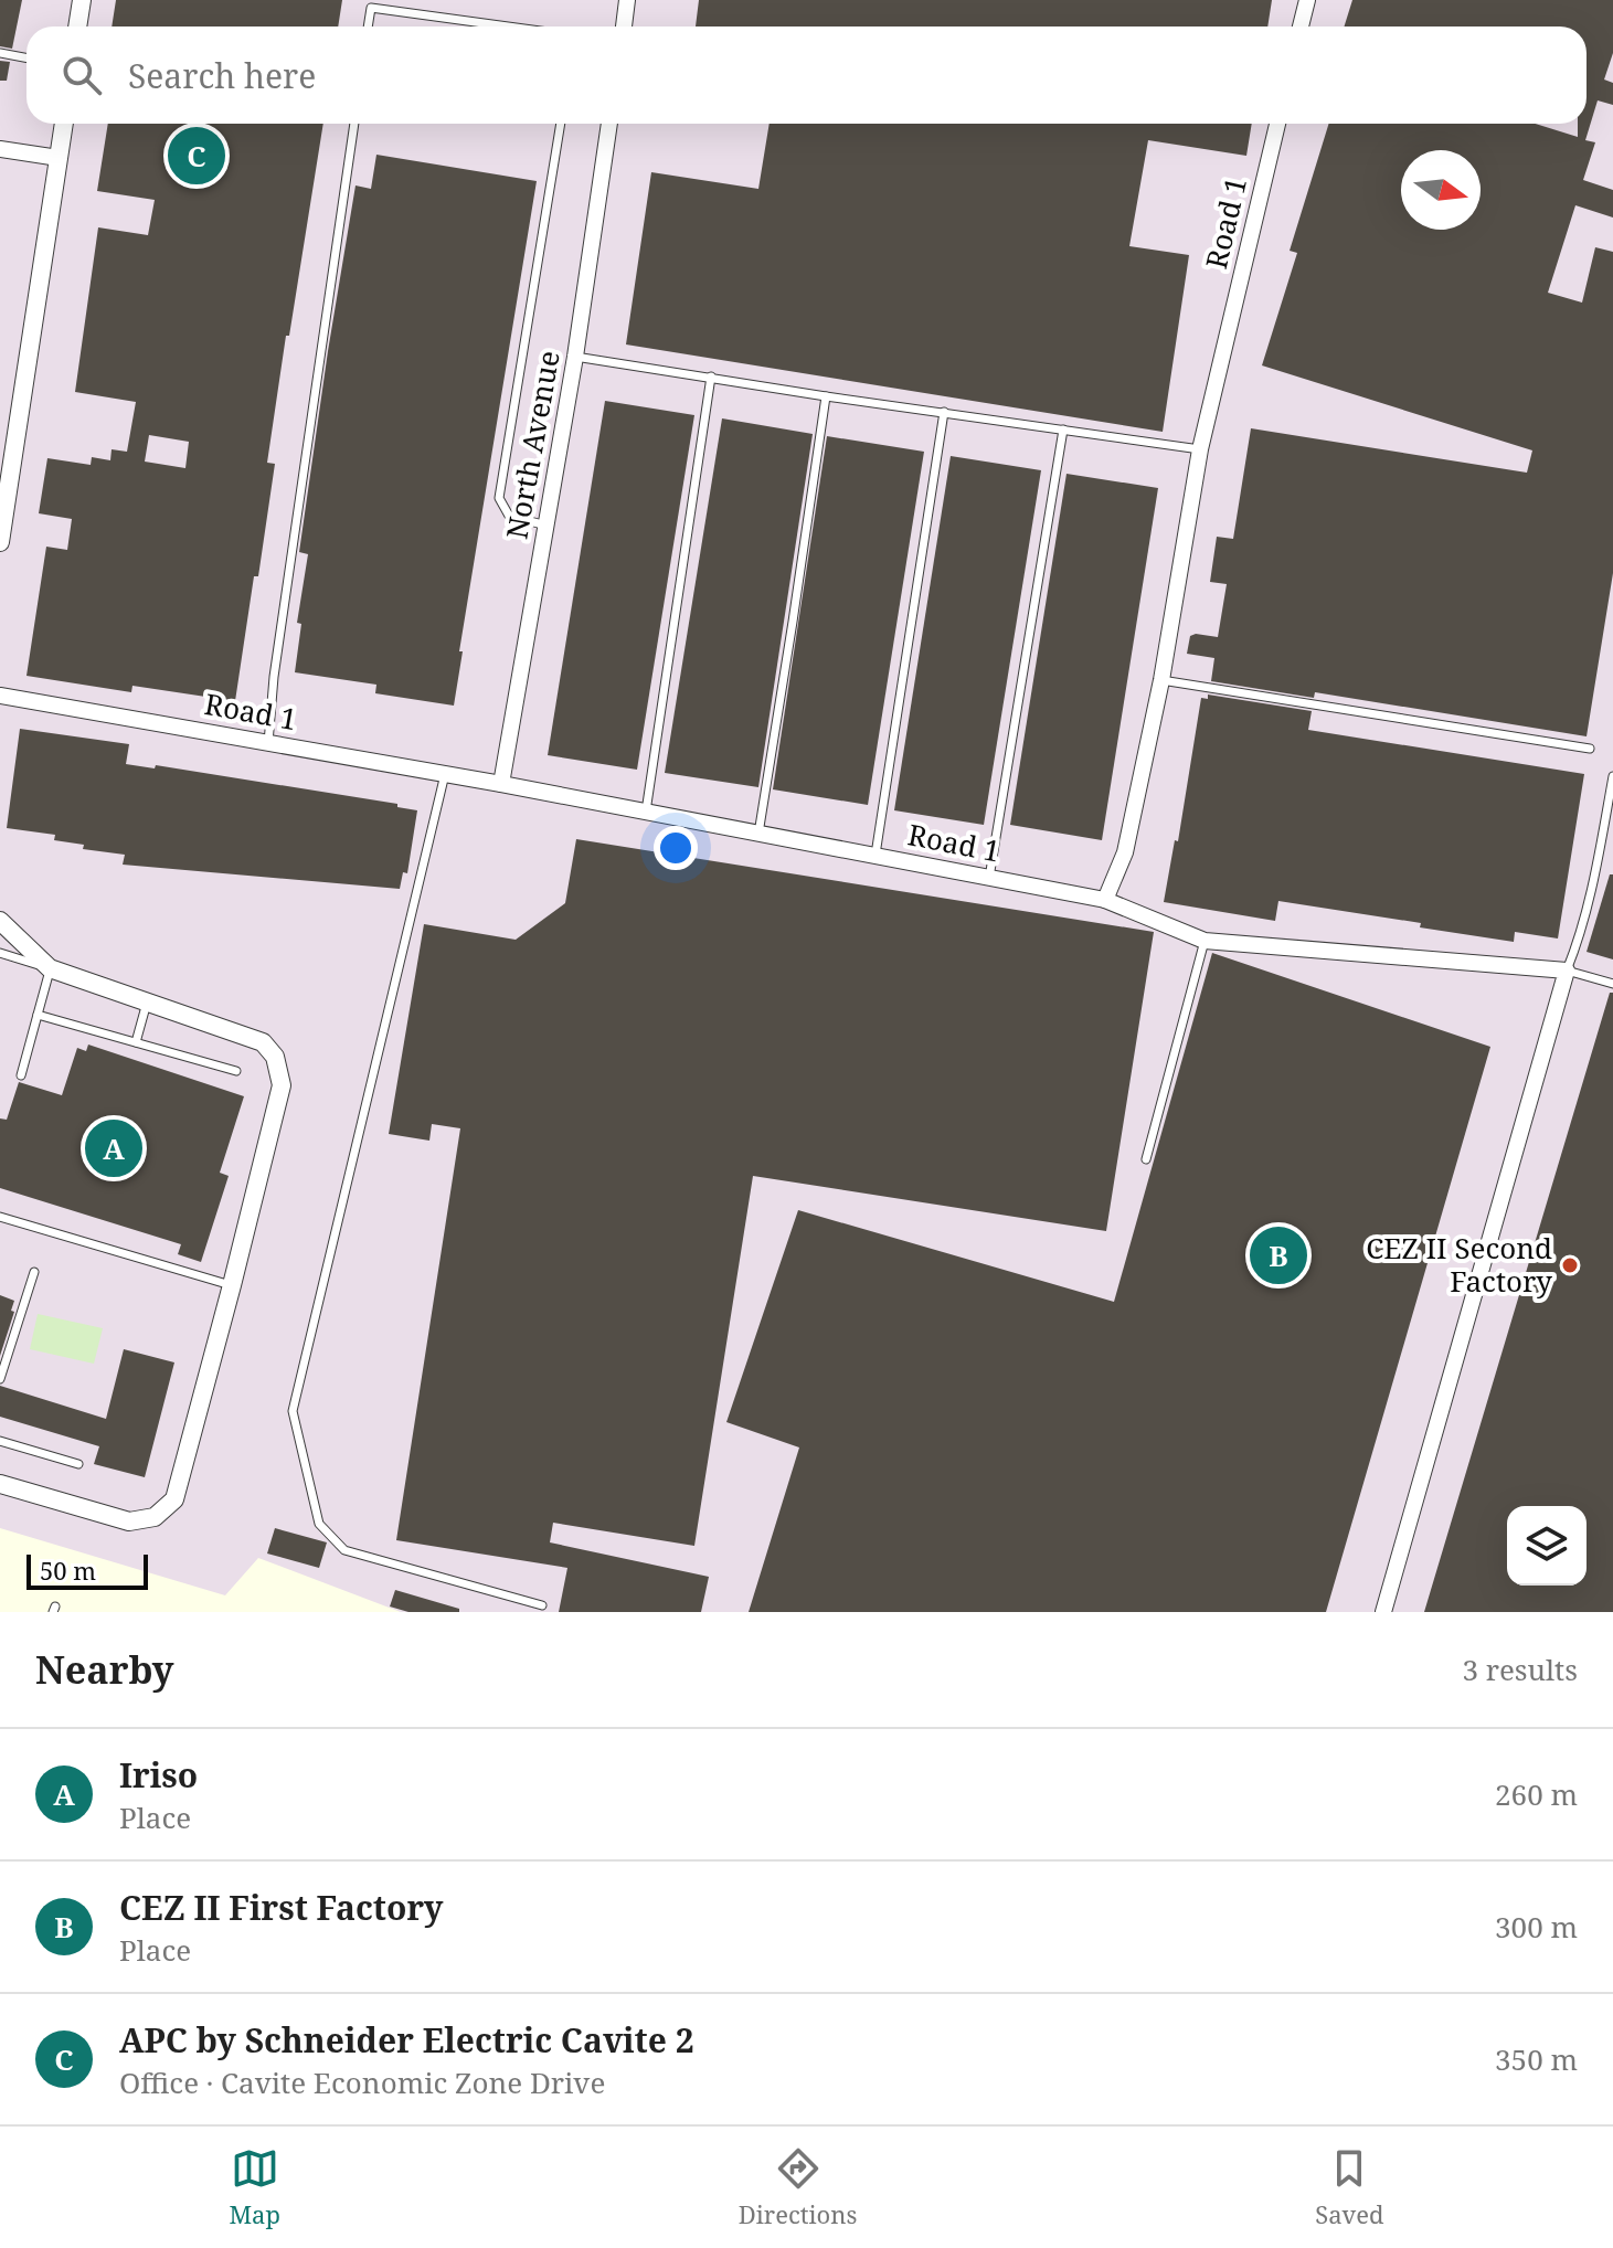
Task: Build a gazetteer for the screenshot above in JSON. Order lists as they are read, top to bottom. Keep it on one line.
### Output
{"streets":{"street":["Road 1","North Avenue"]},"crossings":[["Road 1","North Avenue"]],"places":["CEZ II Second Factory"],"scale_bar":"50 m","north":"right","page":{"search":"Search here","pins":["C","A","B"],"scale":"50 m","heading":["Nearby","3 results"],"list":[{"mark":"A","name":"Iriso","note":"Place","value":"260 m"},{"mark":"B","name":"CEZ II First Factory","note":"Place","value":"300 m"},{"mark":"C","name":"APC by Schneider Electric Cavite 2","note":"Office · Cavite Economic Zone Drive","value":"350 m"}],"nav":["Map","Directions","Saved"]}}
